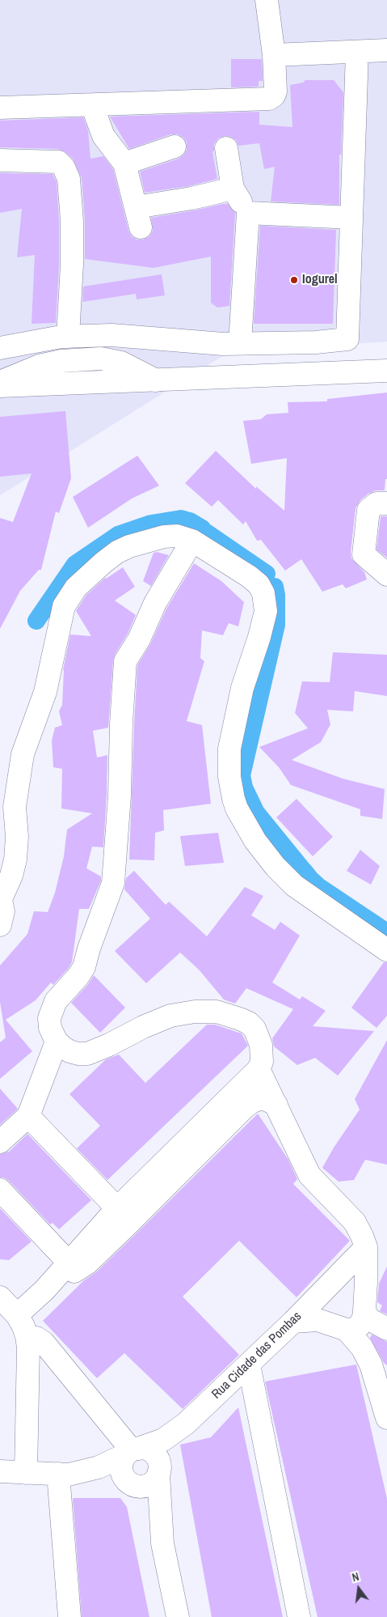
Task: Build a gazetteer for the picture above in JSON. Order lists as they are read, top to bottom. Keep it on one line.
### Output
{"streets":{"street":["Rua Cidade das Pombas"]},"places":["Iogurel"],"north":"top"}
